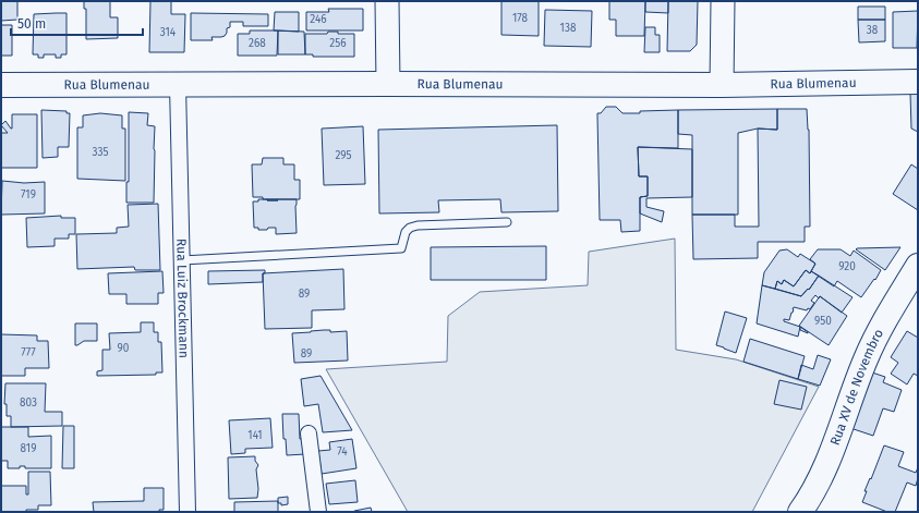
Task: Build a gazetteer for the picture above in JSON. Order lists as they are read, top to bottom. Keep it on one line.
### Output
{"streets":{"main road":["Rua Blumenau","Rua XV de Novembro"],"street":["Rua Luiz Brockmann"]},"crossings":[["Rua Blumenau","Rua Luiz Brockmann"]],"house_numbers":["178","246","138","38","314","268","256","335","295","719","920","89","950","90","777","89","803","141","819","74"],"scale_bar":"50 m"}
